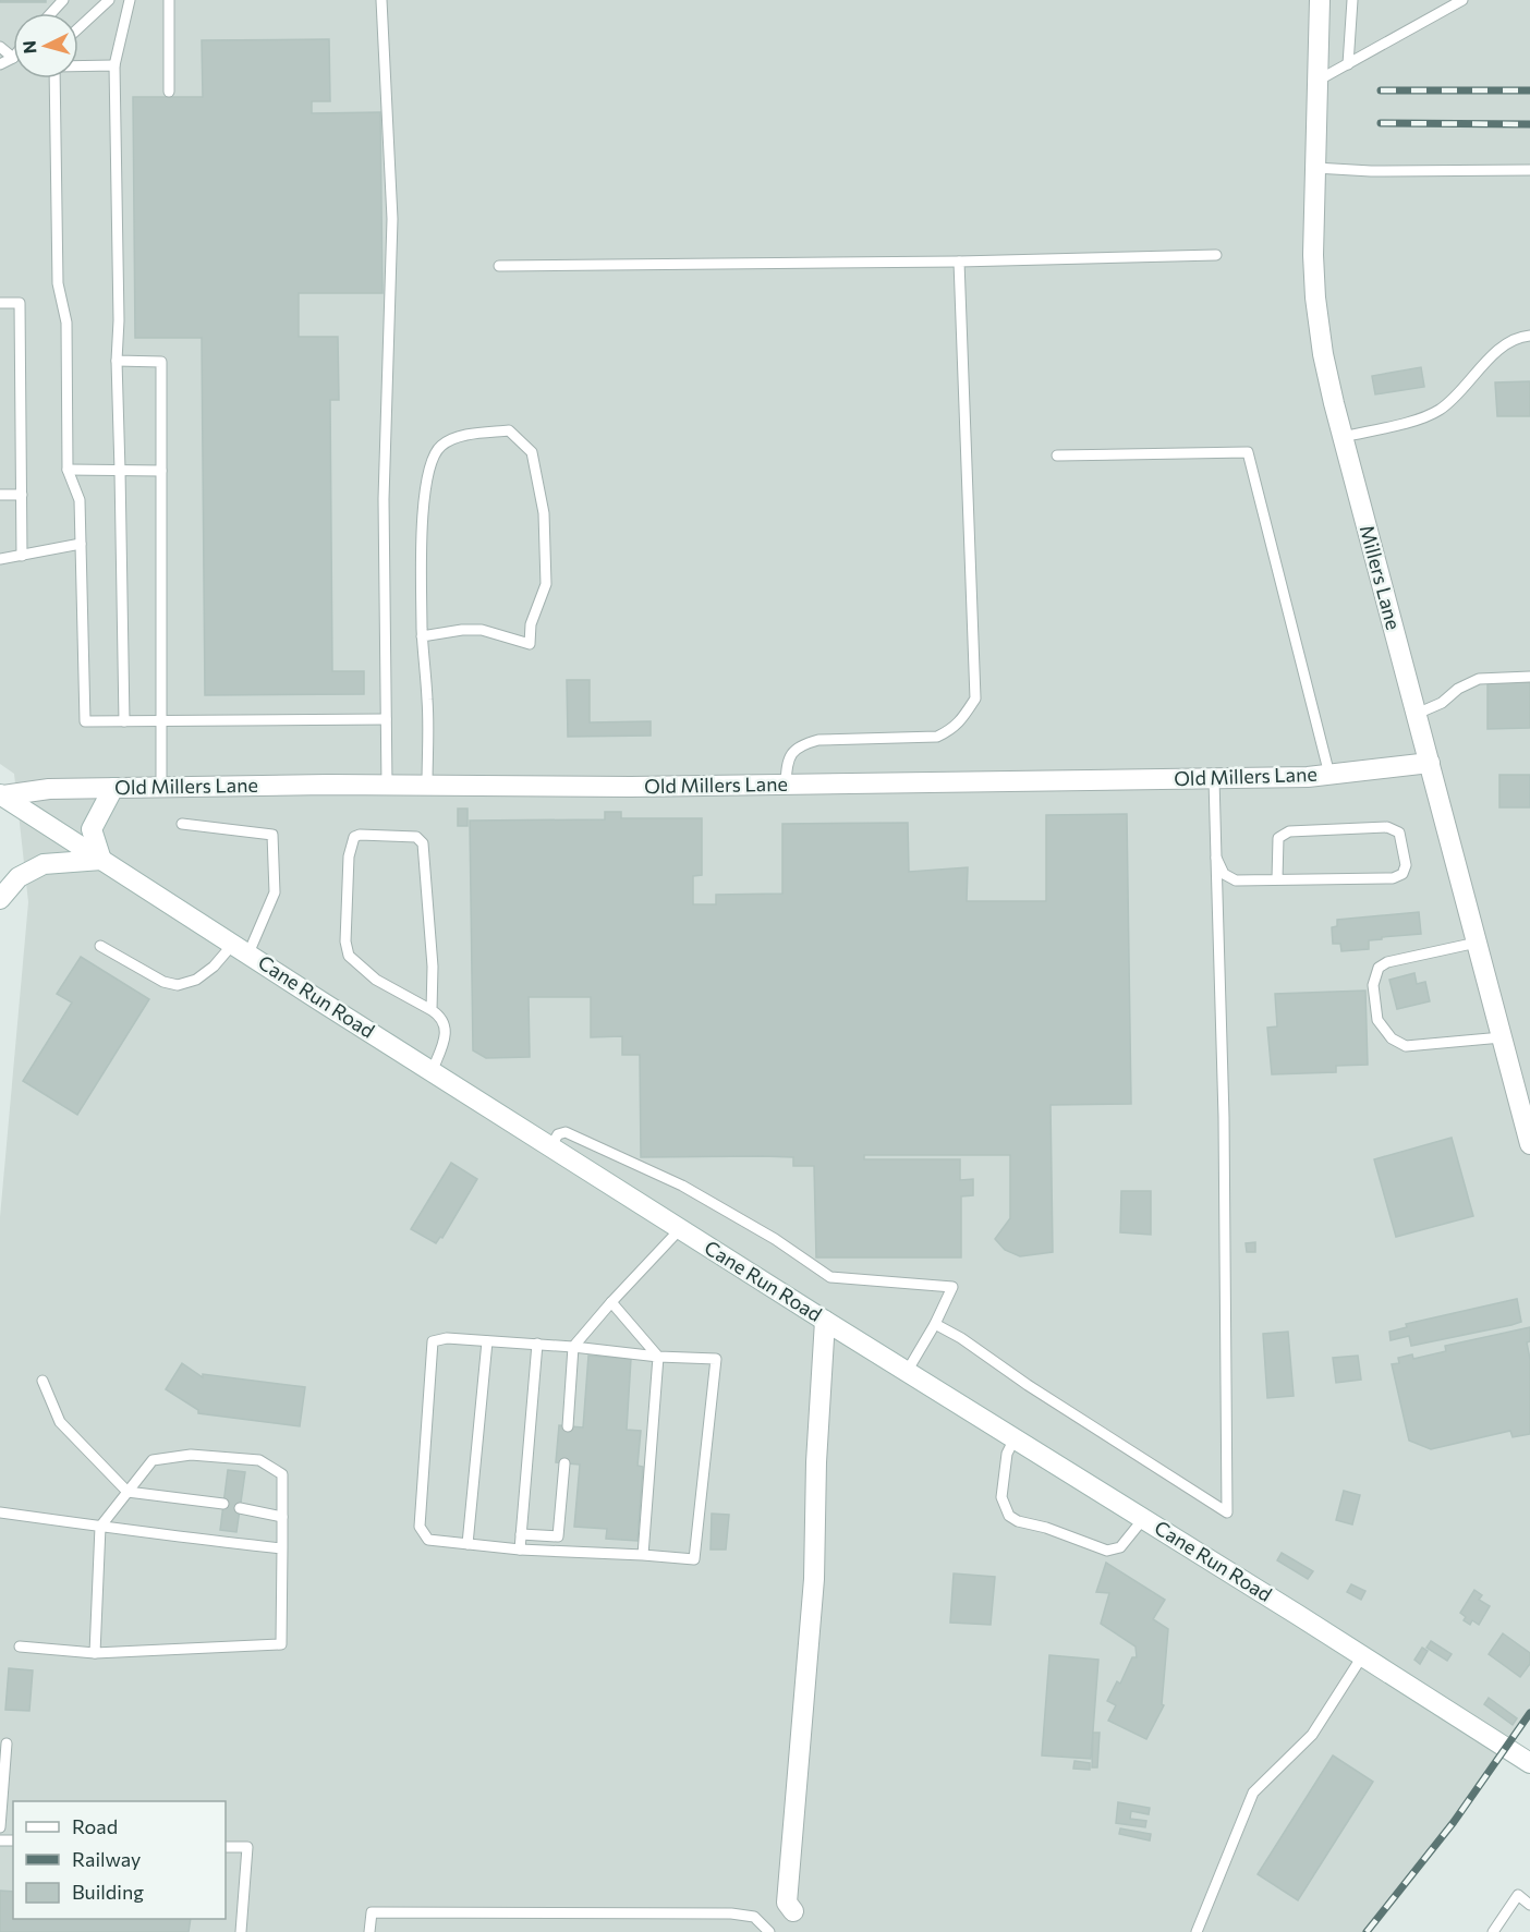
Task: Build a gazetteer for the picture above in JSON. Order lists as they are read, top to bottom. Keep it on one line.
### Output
{"streets":{"street":["Millers Lane","Old Millers Lane","Cane Run Road"]},"crossings":[["Millers Lane","Old Millers Lane"],["Old Millers Lane","Cane Run Road"]],"legend":["Road","Railway","Building"],"north":"left"}
